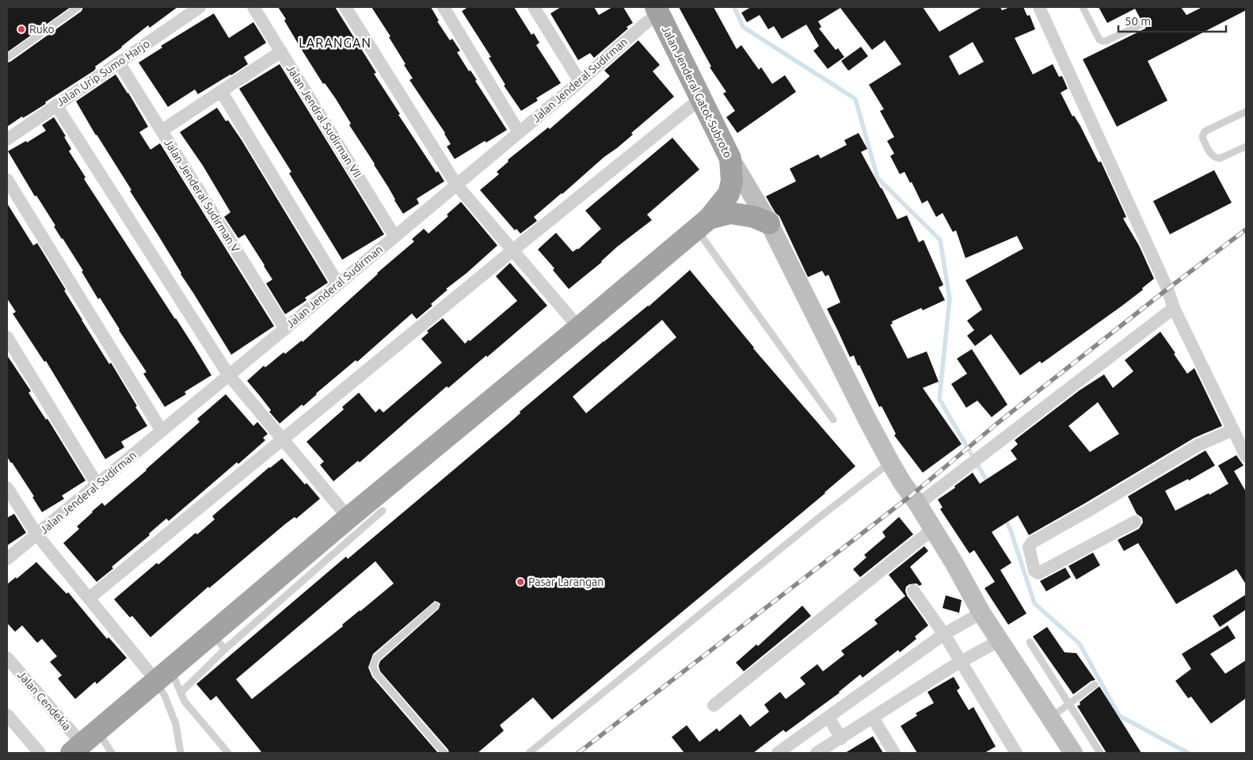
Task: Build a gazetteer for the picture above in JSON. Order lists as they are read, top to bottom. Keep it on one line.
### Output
{"streets":{"highway":["Jalan Jenderal Gatot Subroto"],"street":["Jalan Urip Sumo Harjo","Jalan Jenderal Sudirman","Jalan Jendral Sudirman VII","Jalan Jenderal Sudirman V","Jalan Cendekia"]},"crossings":[["Jalan Urip Sumo Harjo","Jalan Jenderal Sudirman V"],["Jalan Jenderal Sudirman","Jalan Jenderal Gatot Subroto"],["Jalan Jenderal Sudirman","Jalan Jendral Sudirman VII"],["Jalan Jenderal Sudirman","Jalan Jenderal Sudirman V"]],"districts":["LARANGAN"],"places":["Ruko","Pasar Larangan"],"scale_bar":"50 m"}
